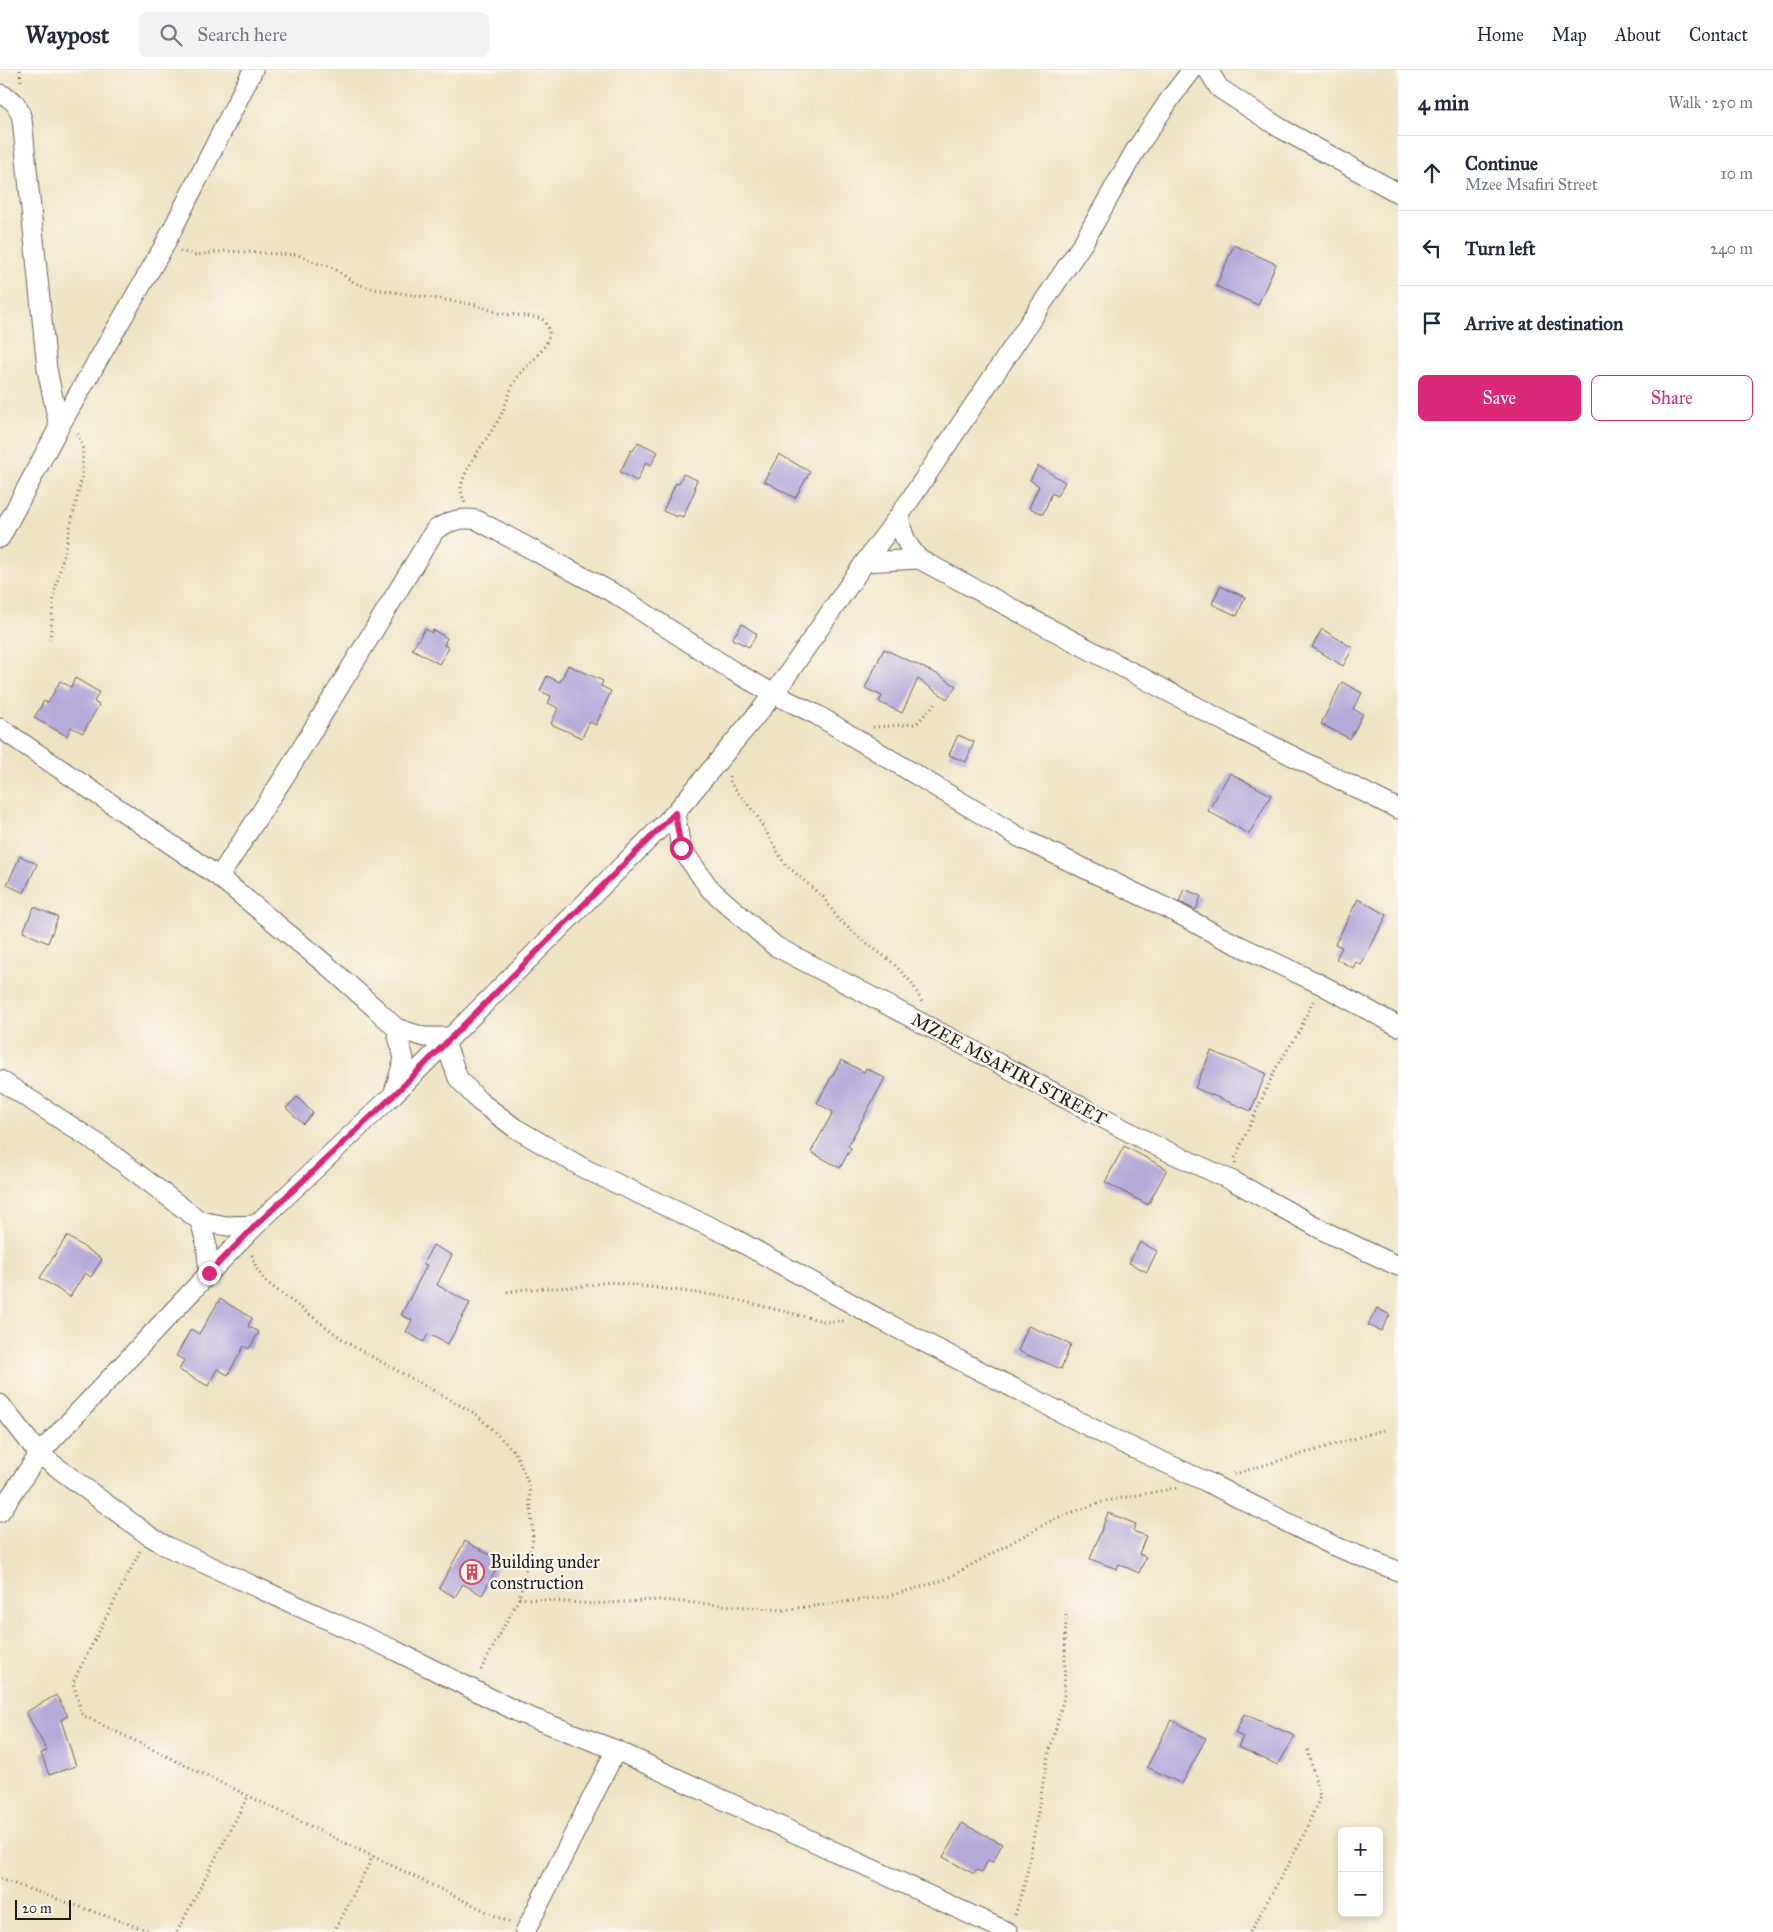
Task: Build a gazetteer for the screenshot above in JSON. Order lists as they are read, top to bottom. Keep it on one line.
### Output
{"streets":{"street":["MZEE MSAFIRI STREET"]},"places":{"building":["Building under construction"]},"scale_bar":"20 m","page":{"header":"Waypost","search":"Search here","nav":["Home","Map","About","Contact"],"heading":["4 min","Walk · 250 m"],"list":[["Continue","Mzee Msafiri Street","10 m"],["Turn left","240 m"],"Arrive at destination"],"buttons":["Save","Share"],"map_buttons":["+","−"],"scale":"20 m"}}
